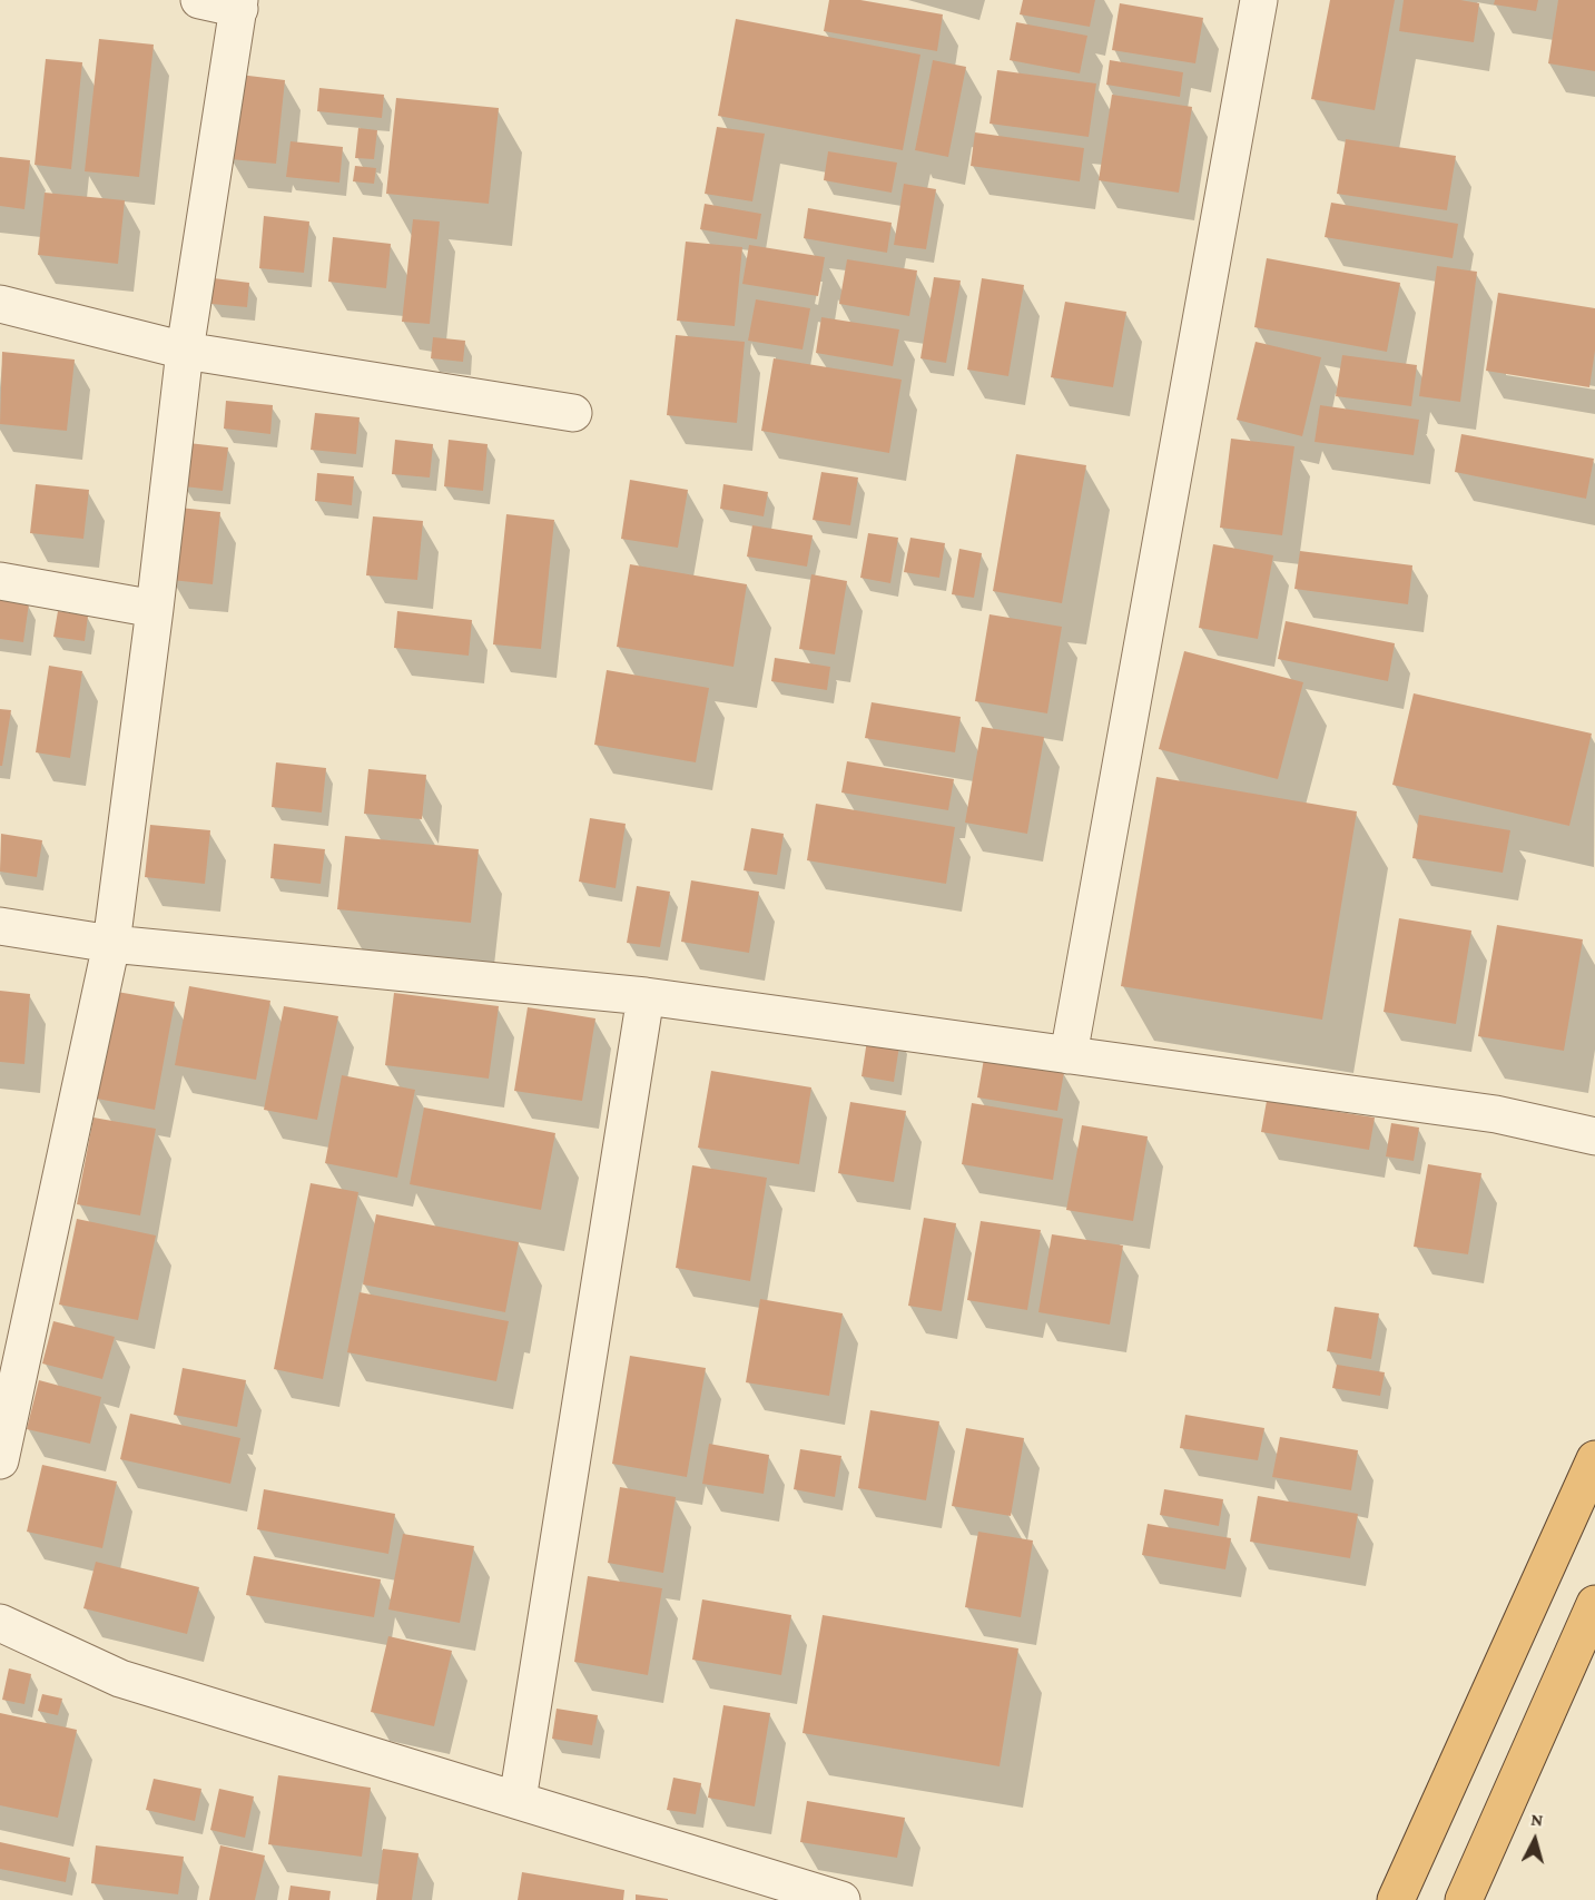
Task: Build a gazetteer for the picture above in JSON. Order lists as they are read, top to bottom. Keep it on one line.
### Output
{"north":"top"}
